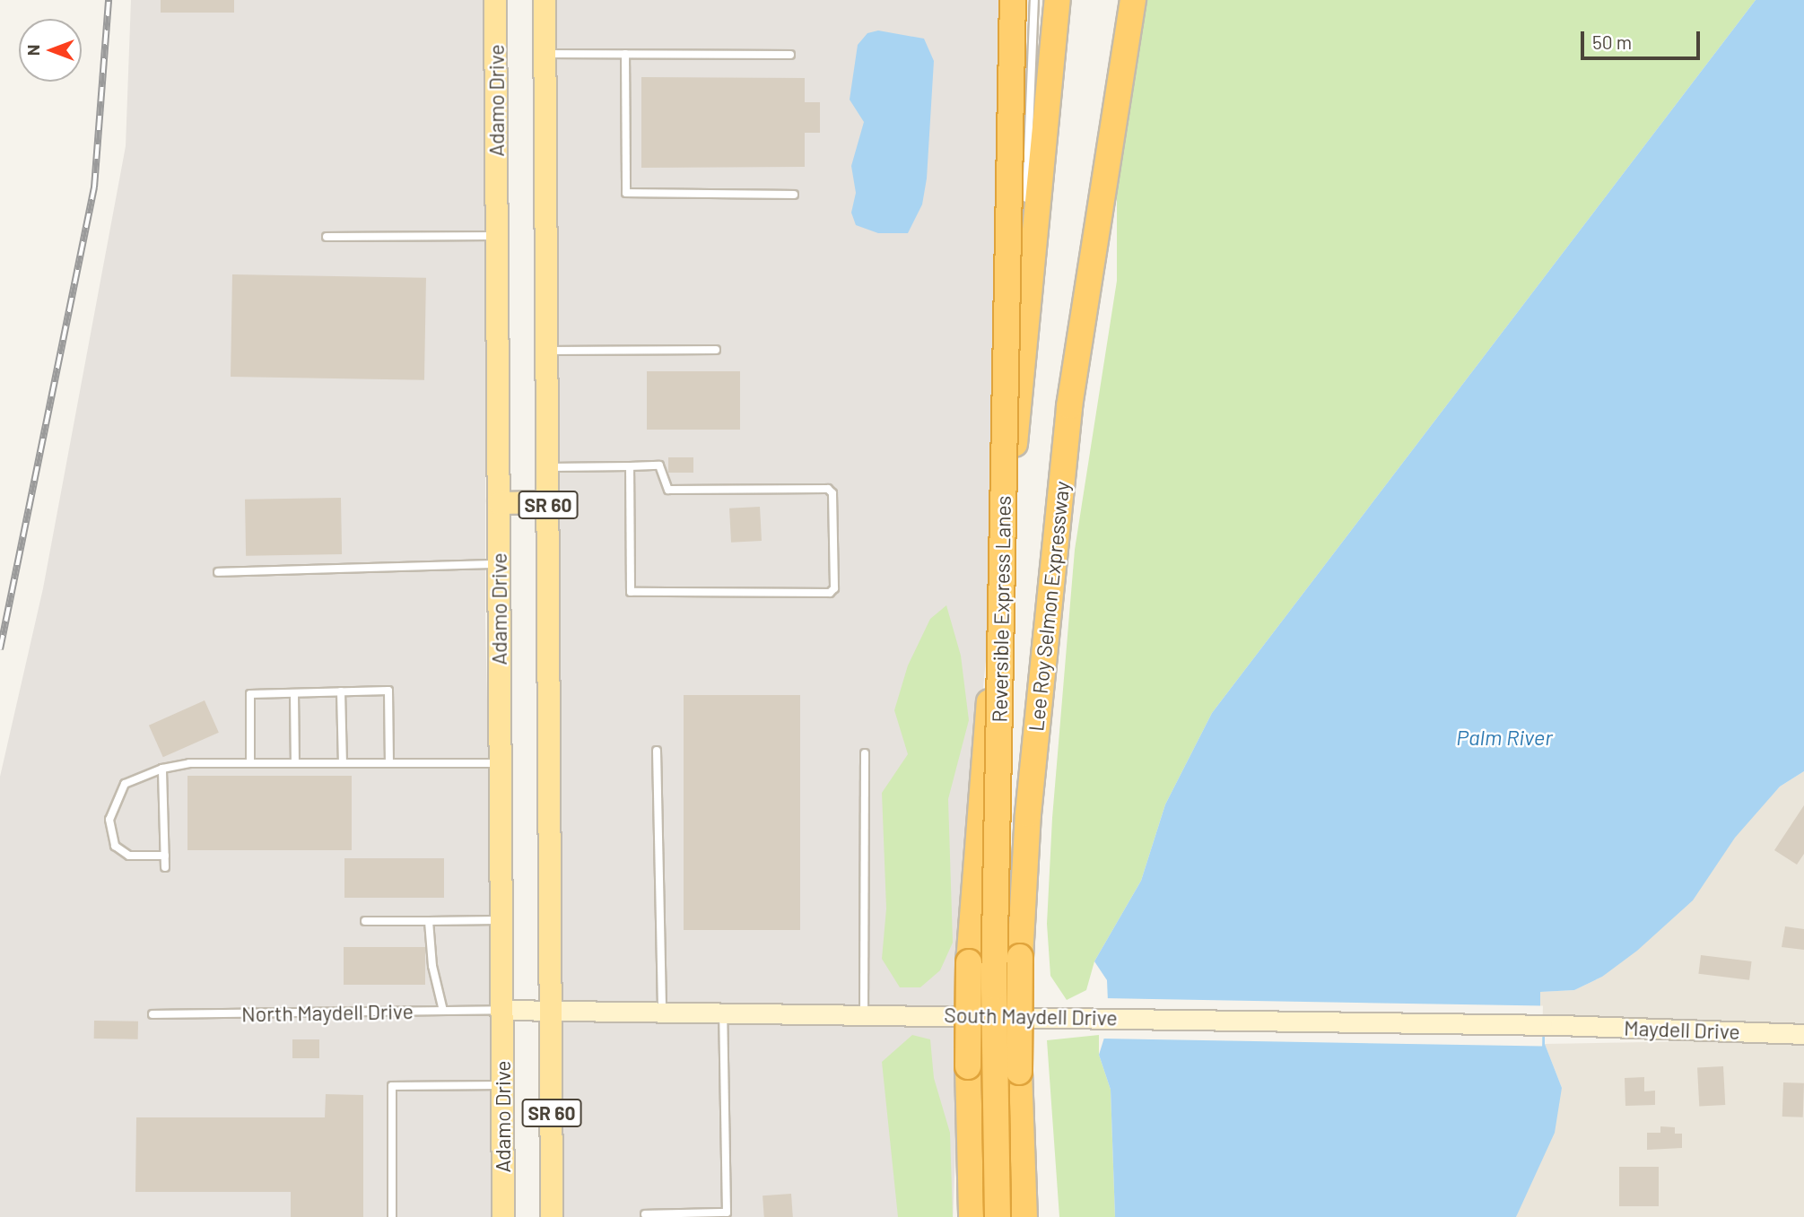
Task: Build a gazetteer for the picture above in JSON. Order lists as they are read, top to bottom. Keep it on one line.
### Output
{"streets":{"highway":["Lee Roy Selmon Expressway","Reversible Express Lanes"],"main road":["Adamo Drive","SR 60"],"street":["South Maydell Drive","Maydell Drive"],"lane":["North Maydell Drive"]},"crossings":[["Adamo Drive","North Maydell Drive"],["Adamo Drive","South Maydell Drive"],["SR 60","South Maydell Drive"],["North Maydell Drive","South Maydell Drive"],["South Maydell Drive","Maydell Drive"]],"water":["Palm River"],"scale_bar":"50 m","north":"left"}
